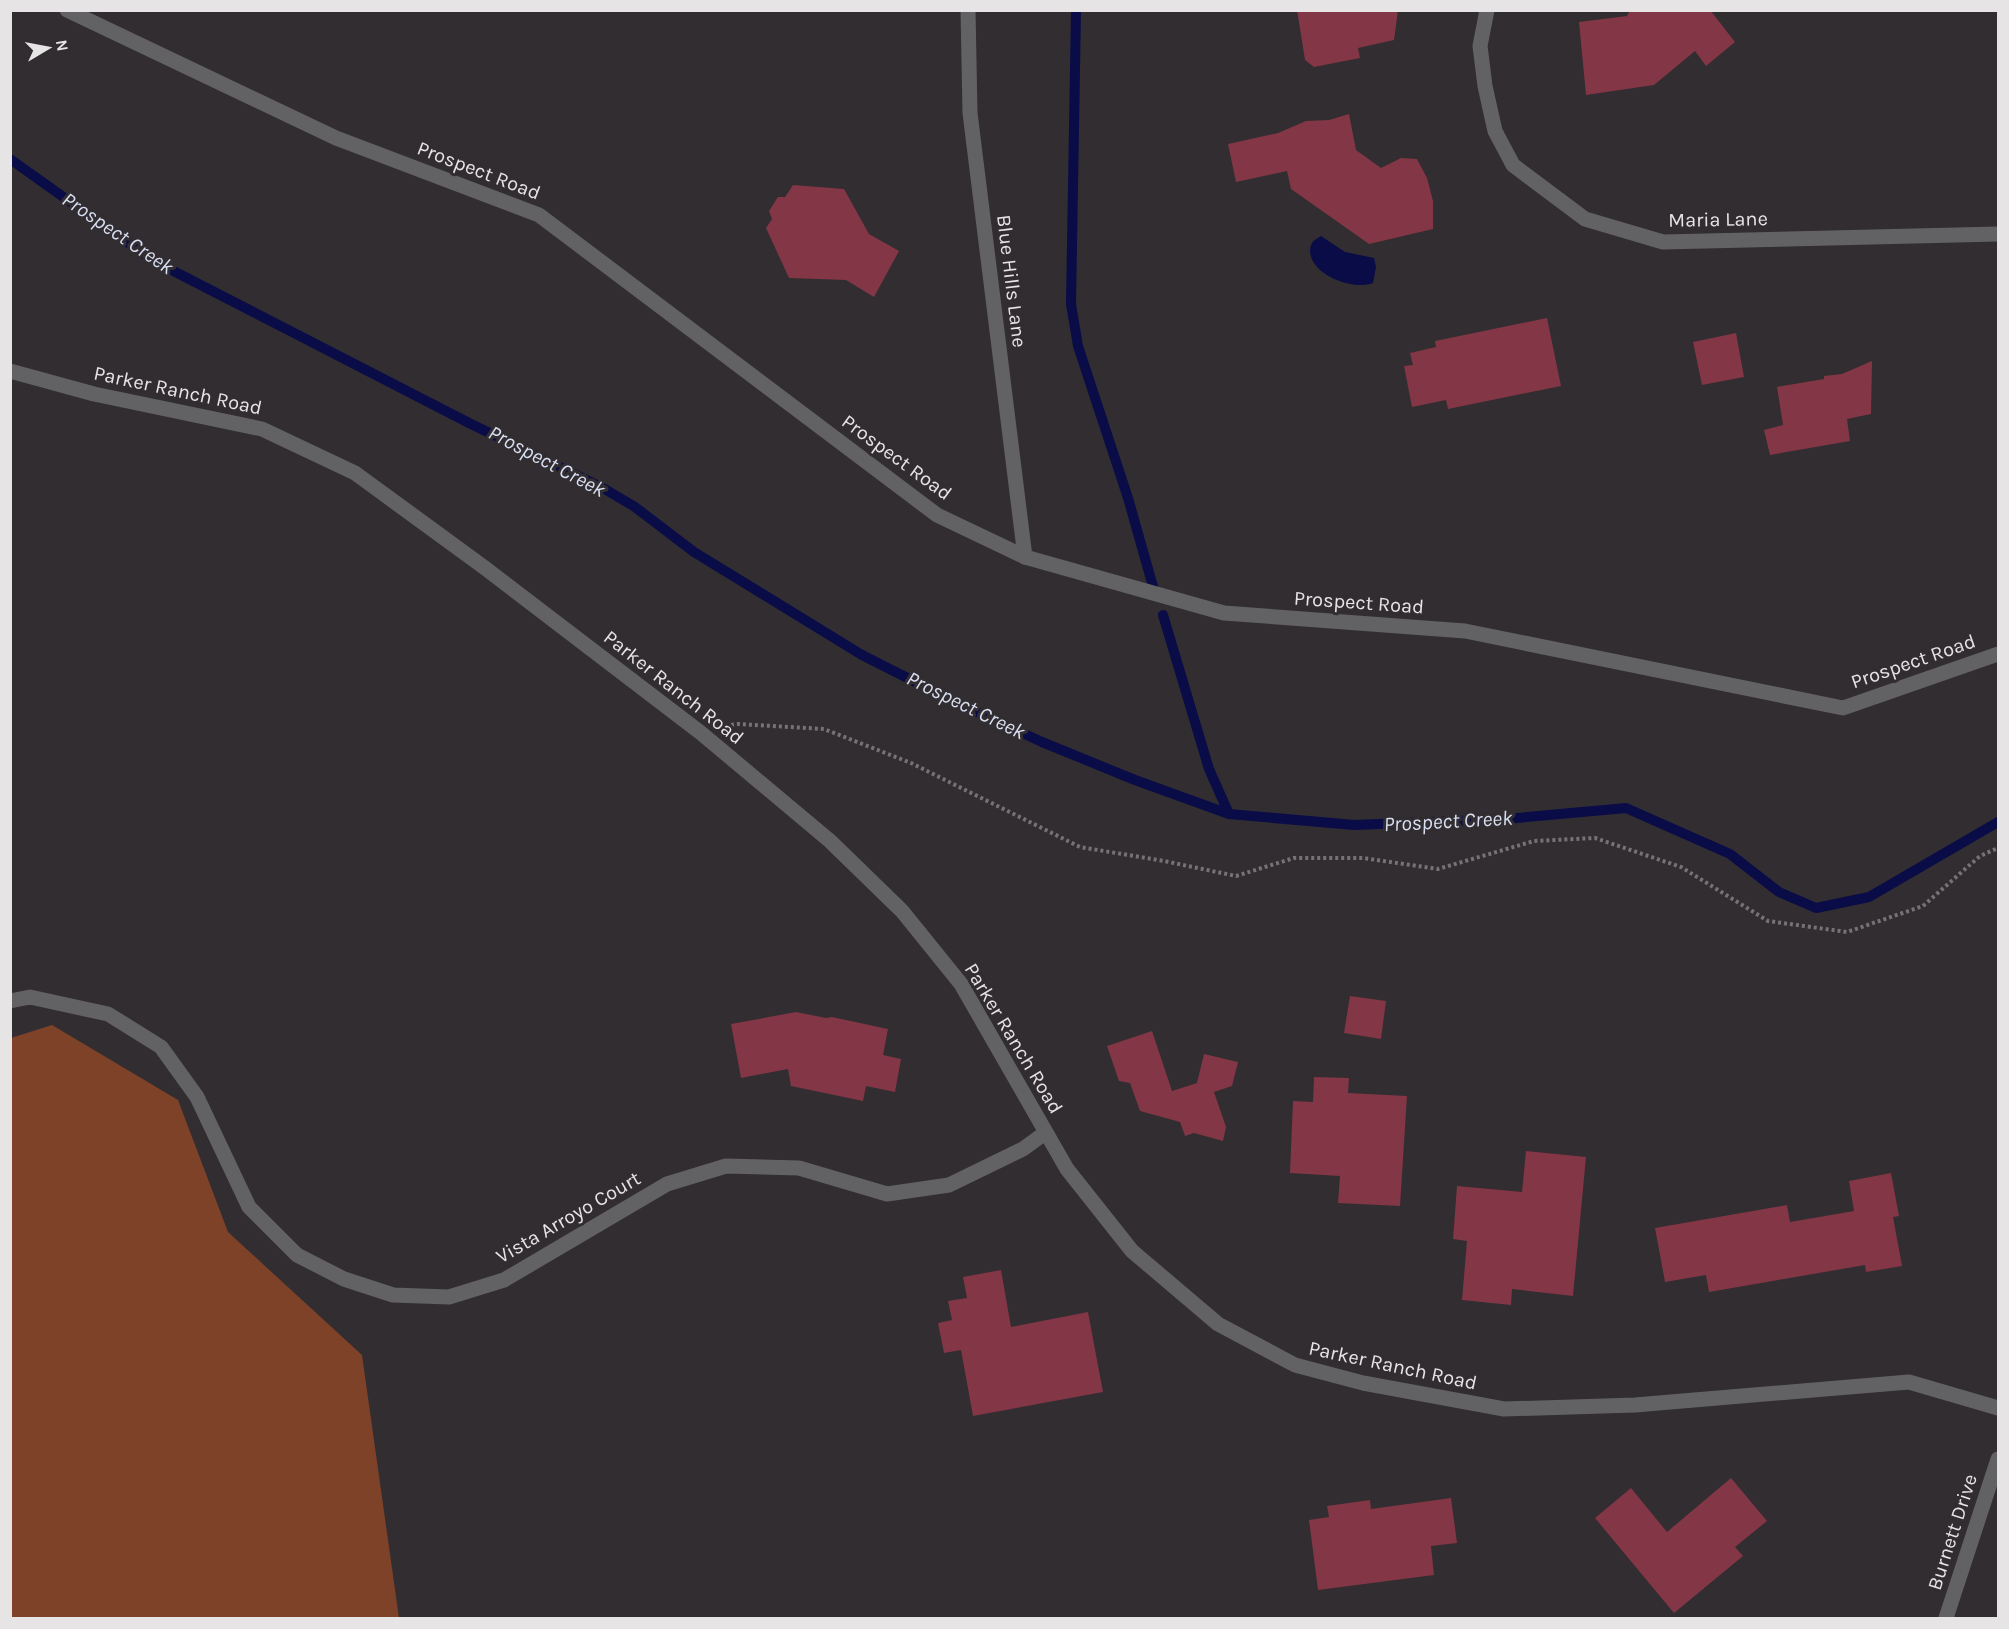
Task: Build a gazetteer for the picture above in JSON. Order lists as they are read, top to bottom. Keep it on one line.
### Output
{"streets":{"street":["Prospect Road","Maria Lane","Blue Hills Lane","Parker Ranch Road","Vista Arroyo Court","Burnett Drive"]},"crossings":[["Prospect Road","Blue Hills Lane"],["Parker Ranch Road","Vista Arroyo Court"]],"water":["Prospect Creek"],"north":"right"}
